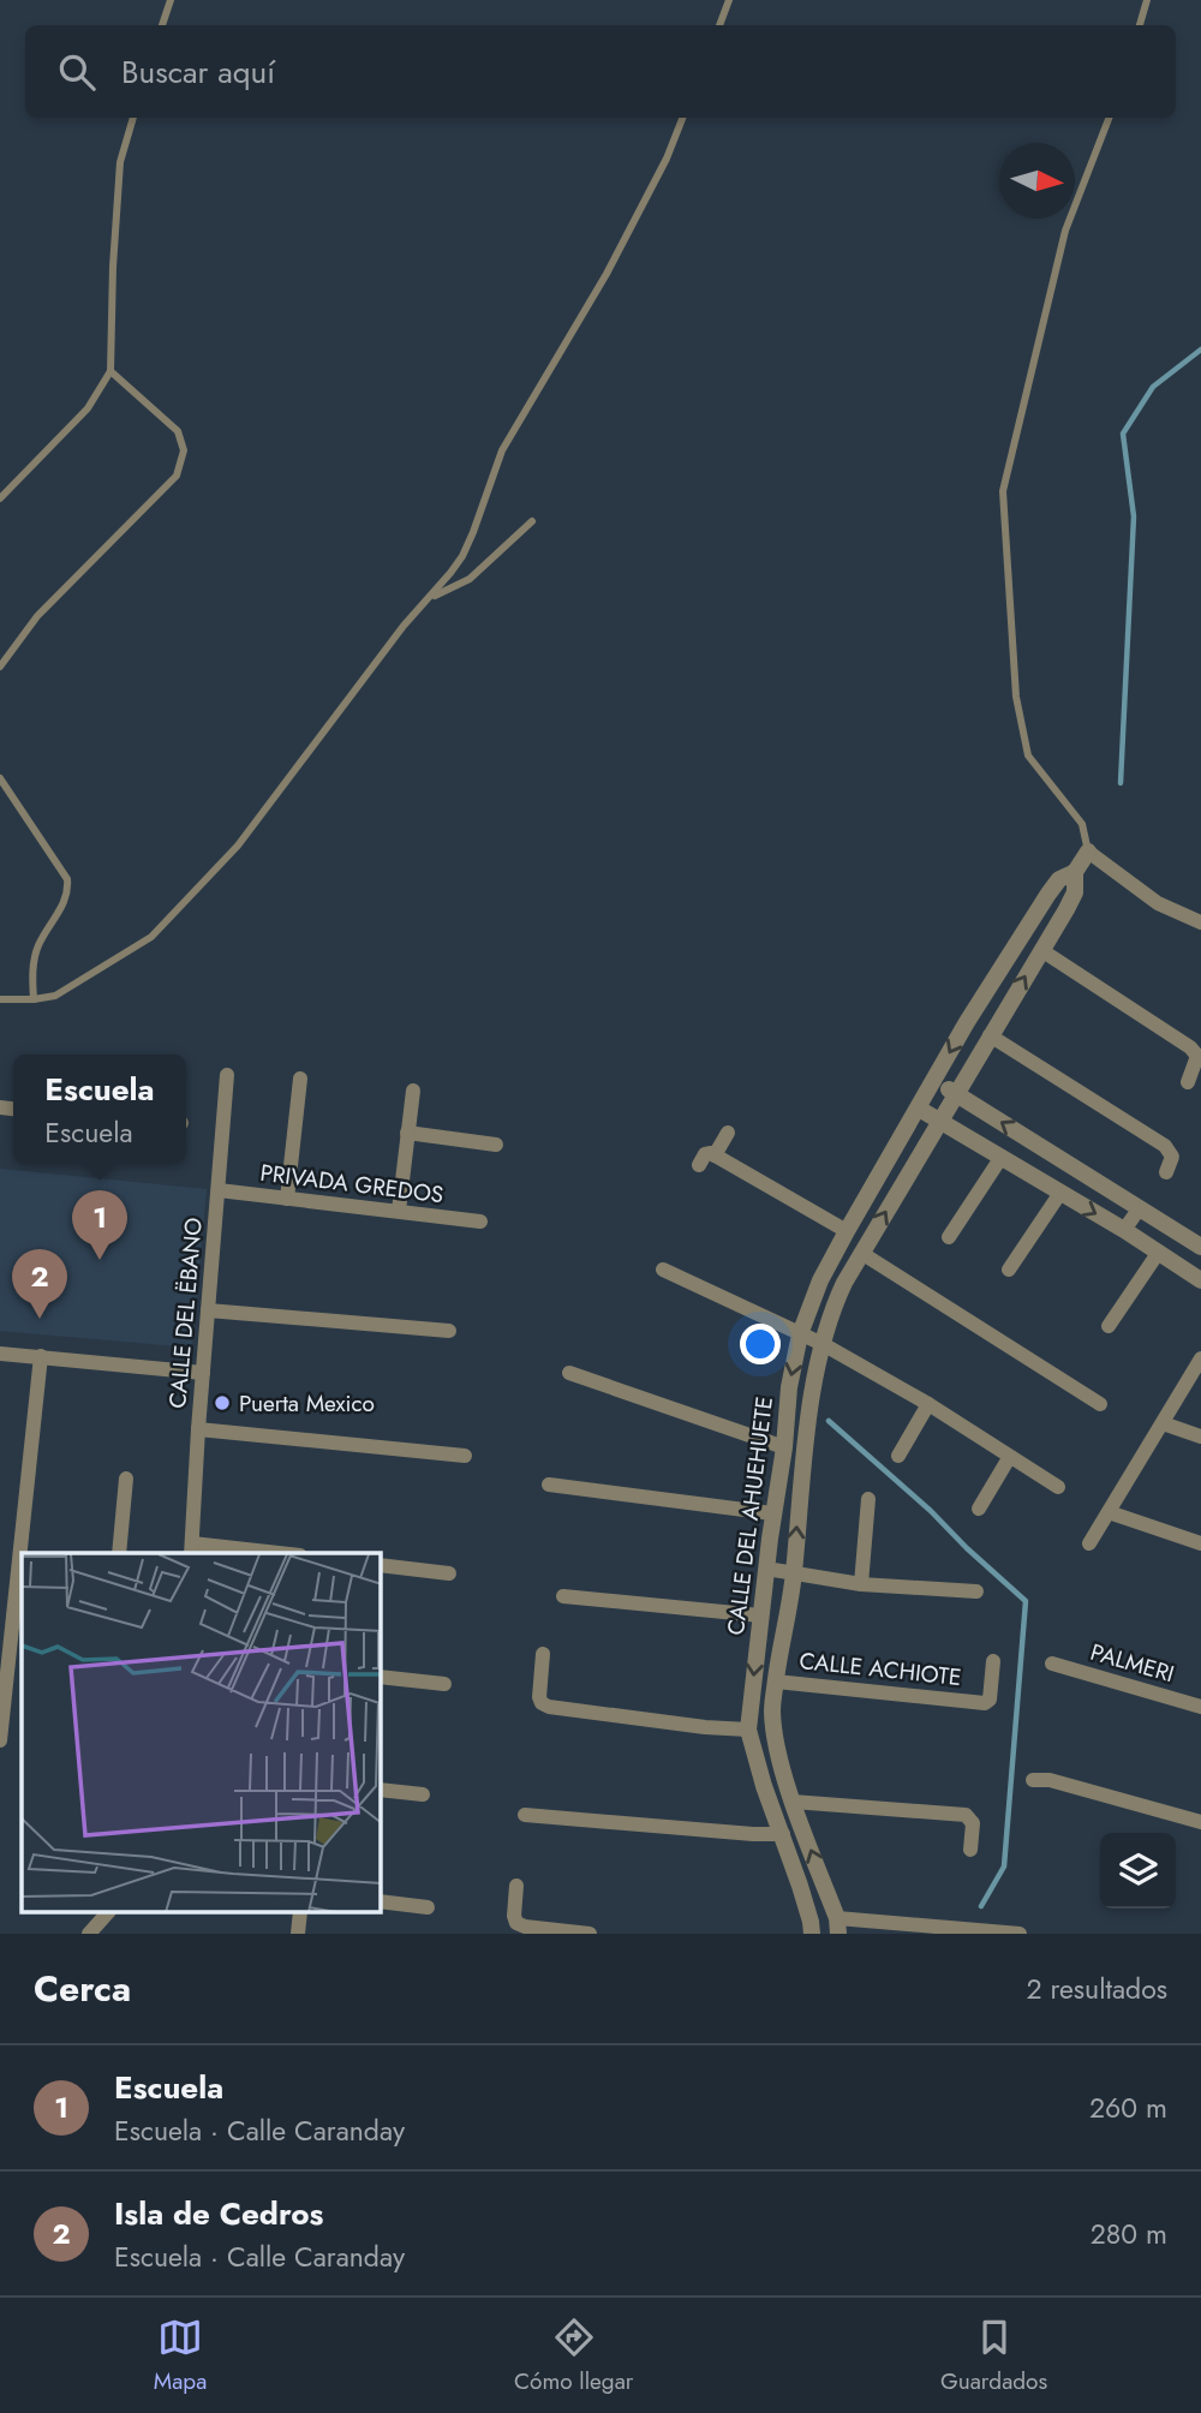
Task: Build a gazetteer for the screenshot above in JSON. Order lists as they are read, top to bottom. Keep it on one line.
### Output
{"streets":{"street":["PRIVADA GREDOS","CALLE DEL ËBANO","CALLE DEL AHUEHUETE","PALMERI","CALLE ACHIOTE"]},"crossings":[["PRIVADA GREDOS","CALLE DEL ËBANO"],["CALLE DEL AHUEHUETE","CALLE ACHIOTE"]],"places":["Puerta Mexico"],"north":"right","page":{"search":"Buscar aquí","popup":["Escuela","Escuela"],"pins":["1","2"],"heading":["Cerca","2 resultados"],"list":[{"mark":"1","name":"Escuela","note":"Escuela · Calle Caranday","value":"260 m"},{"mark":"2","name":"Isla de Cedros","note":"Escuela · Calle Caranday","value":"280 m"}],"nav":["Mapa","Cómo llegar","Guardados"]}}
